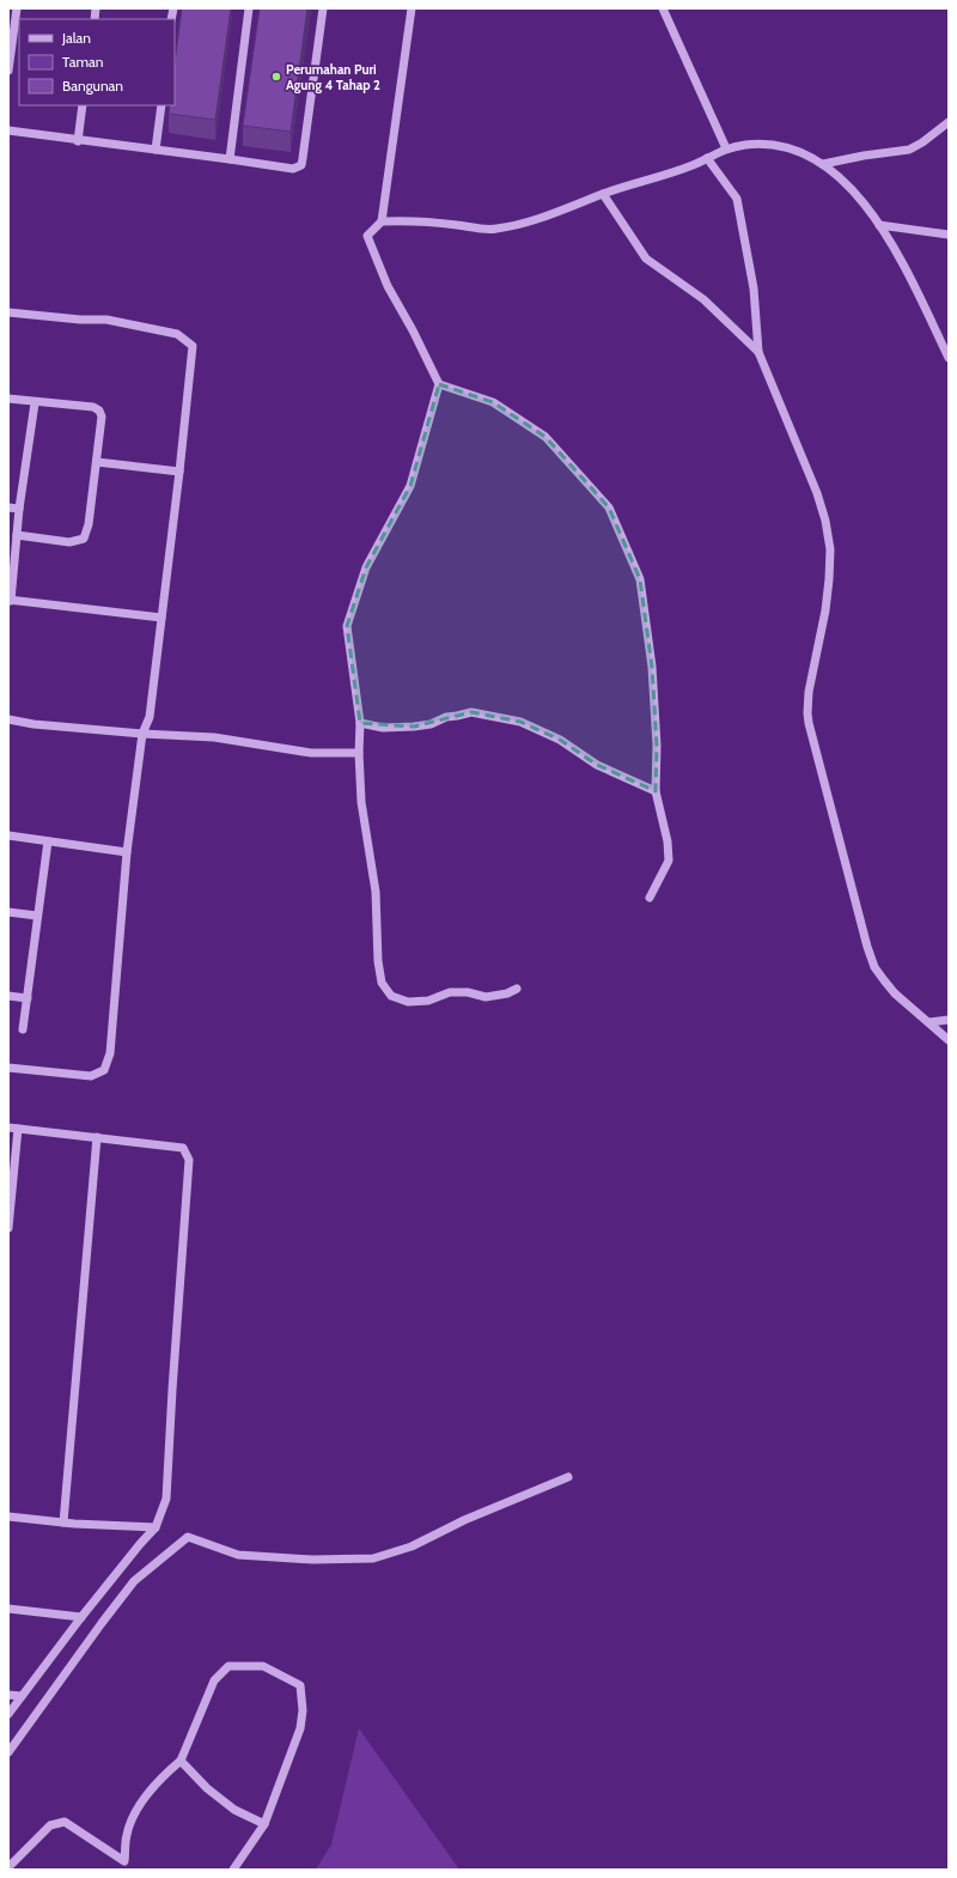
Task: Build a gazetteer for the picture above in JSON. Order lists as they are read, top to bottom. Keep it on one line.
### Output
{"places":["Perumahan Puri Agung 4 Tahap 2"],"legend":["Jalan","Taman","Bangunan"]}
